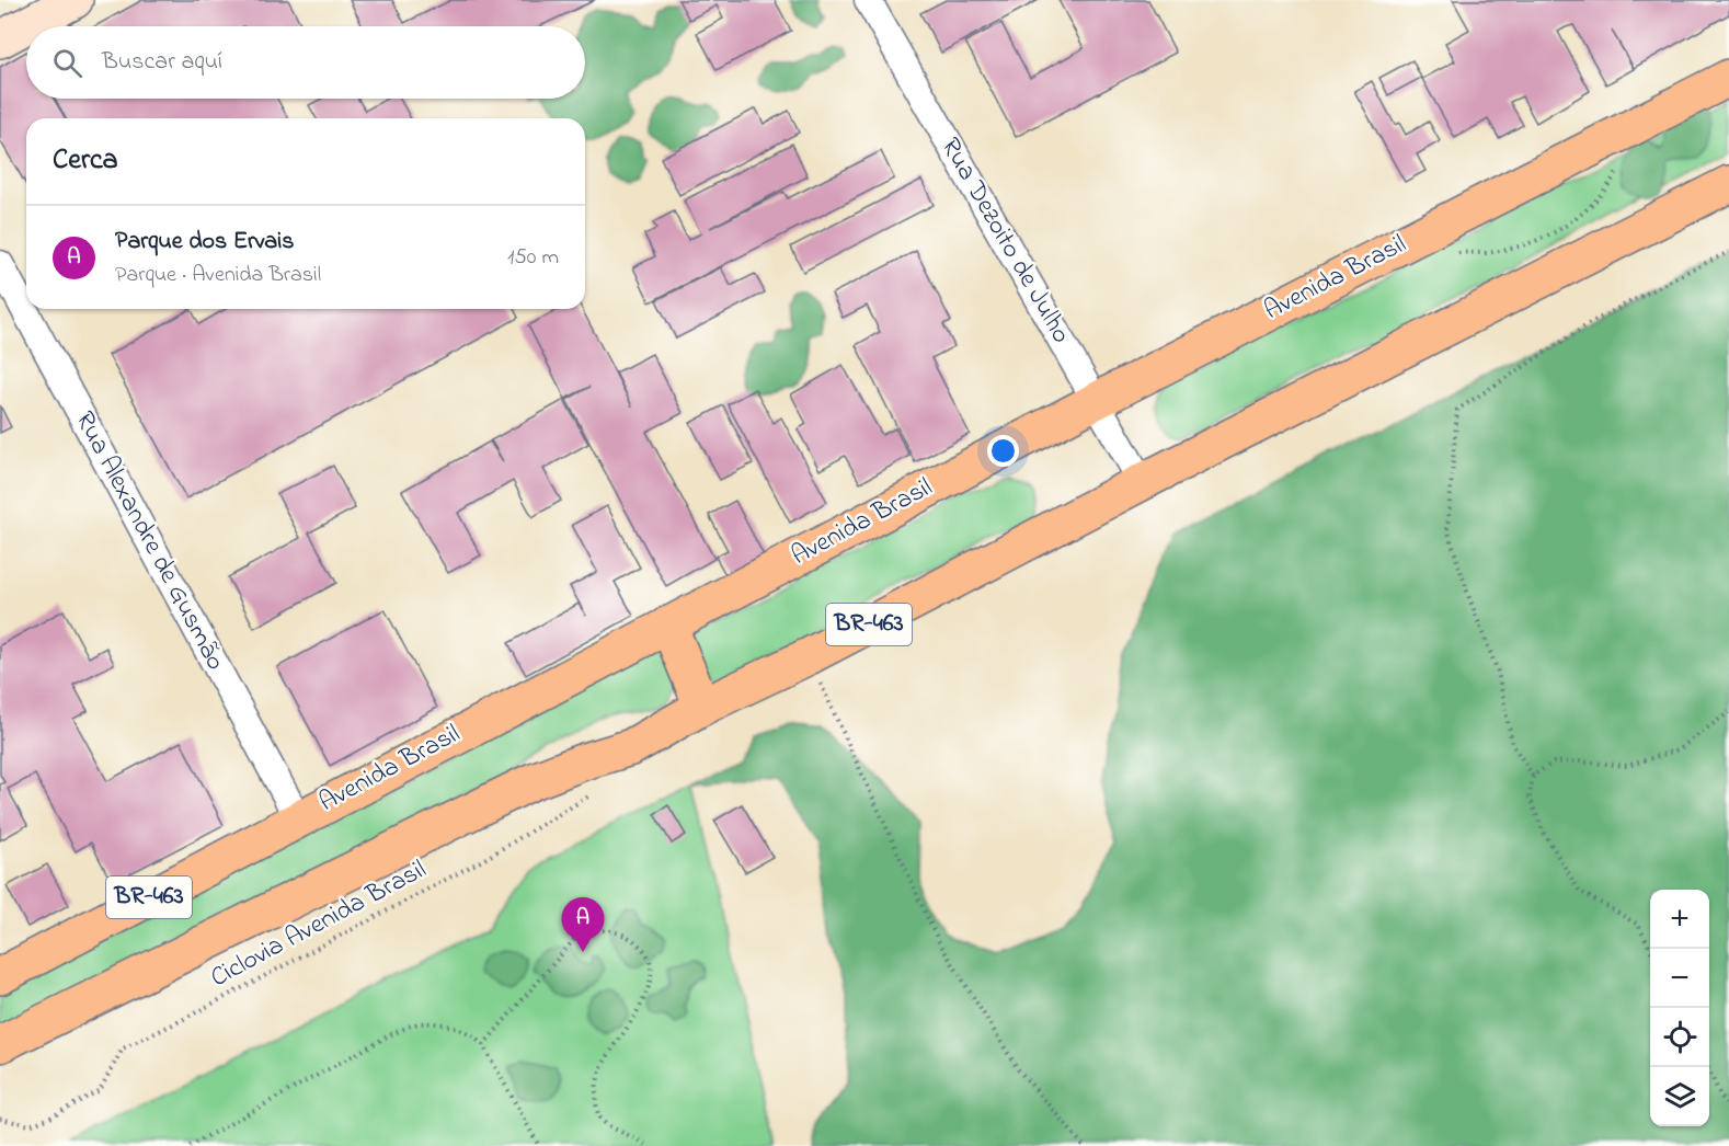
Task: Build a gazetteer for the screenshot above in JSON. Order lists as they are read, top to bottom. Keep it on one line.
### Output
{"streets":{"main road":["Avenida Brasil","BR-463"],"street":["Rua Dezoito de Julho","Rua Alexandre de Gusmão"],"path":["Ciclovia Avenida Brasil"]},"crossings":[["Rua Dezoito de Julho","Avenida Brasil"],["Rua Dezoito de Julho","BR-463"],["Avenida Brasil","Rua Alexandre de Gusmão"]],"page":{"search":"Buscar aquí","heading":"Cerca","list":[{"mark":"A","name":"Parque dos Ervais","note":"Parque · Avenida Brasil","value":"150 m"}],"map_buttons":["+","−"],"pins":"A"}}
